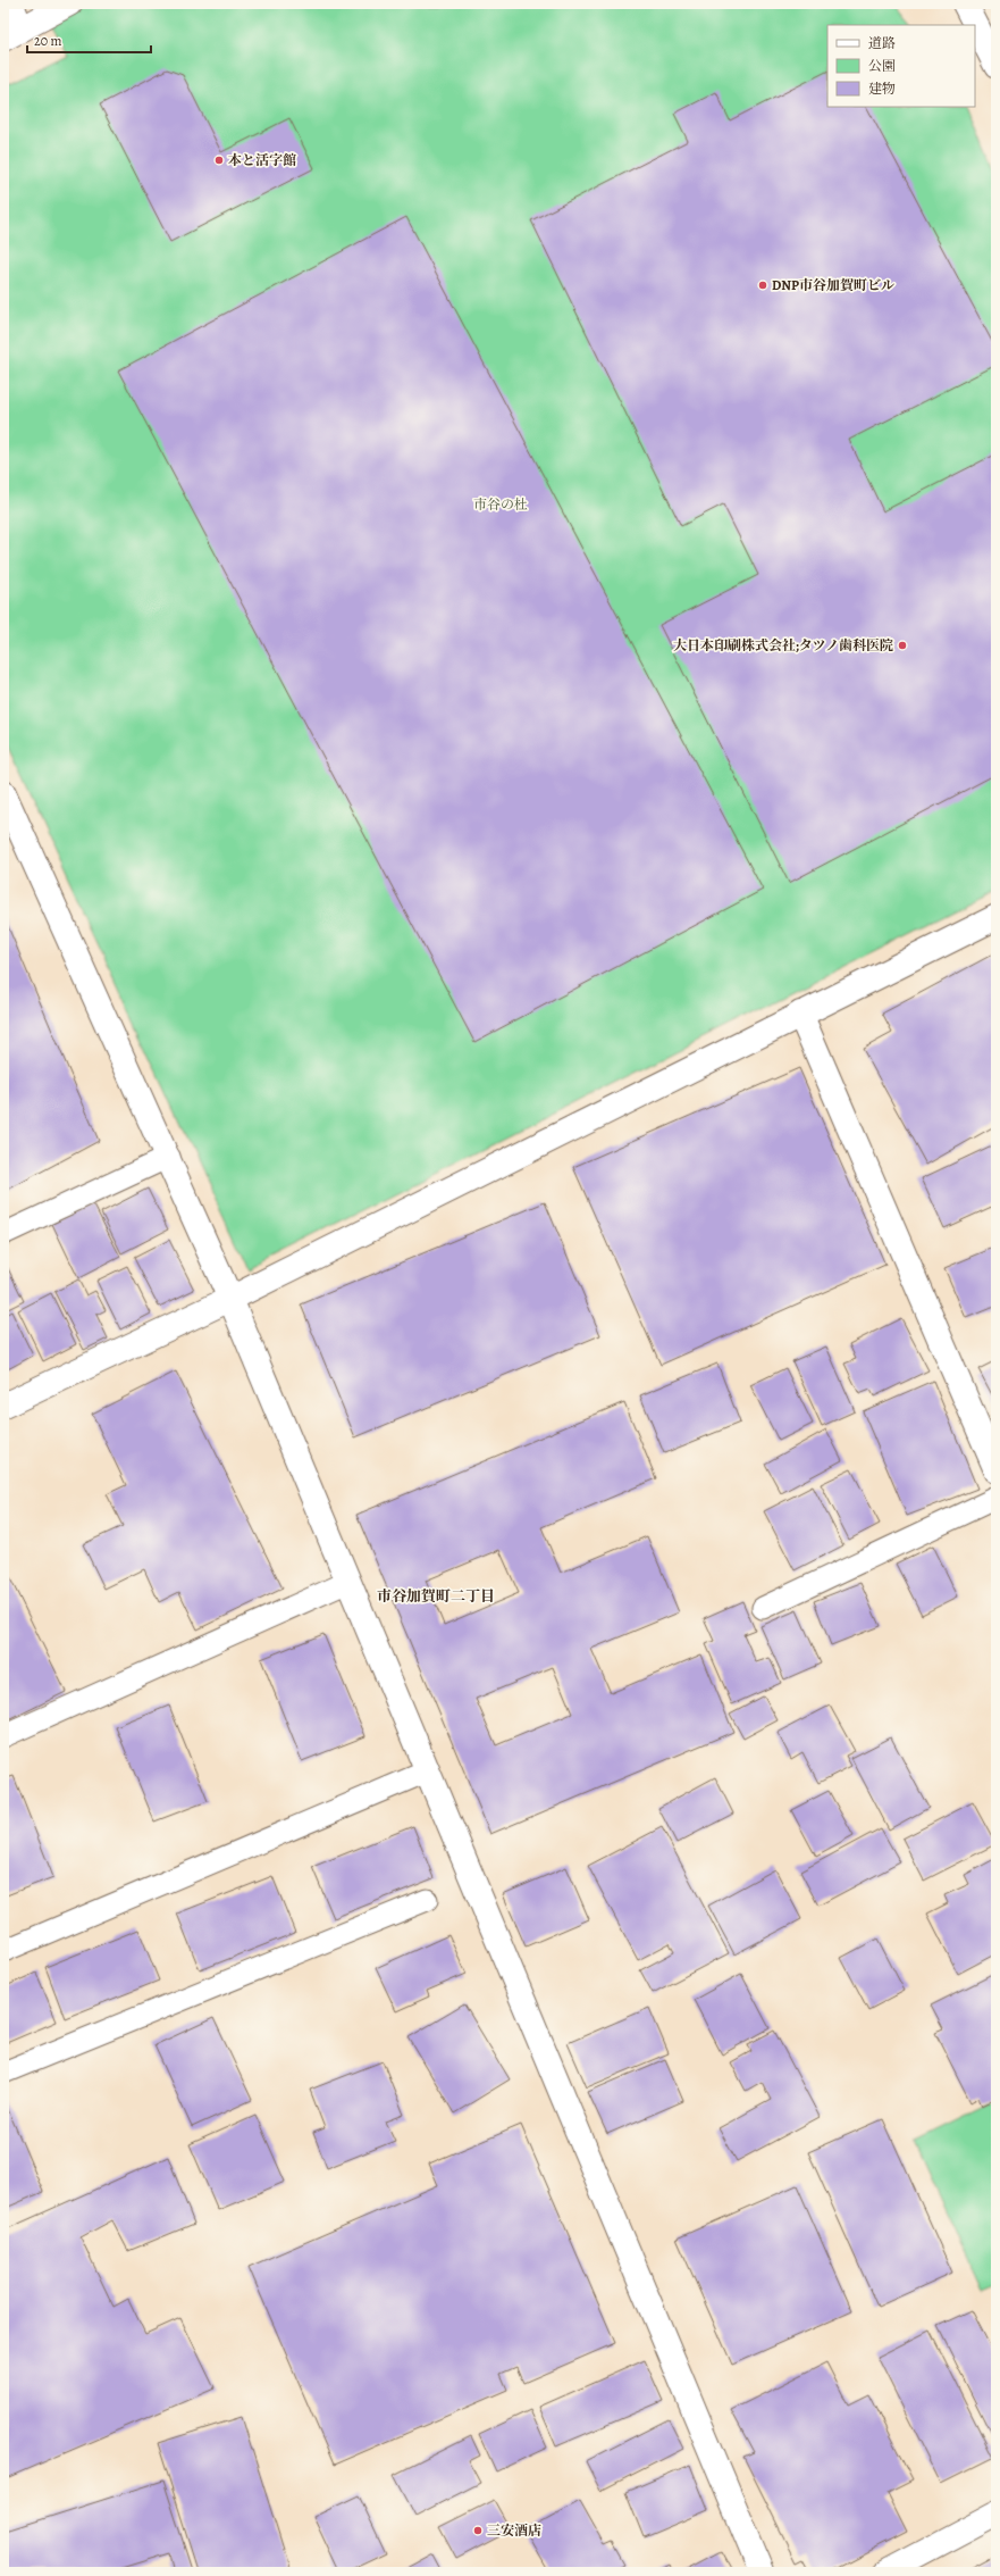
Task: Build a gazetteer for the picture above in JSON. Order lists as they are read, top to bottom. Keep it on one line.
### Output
{"districts":["市谷加賀町二丁目"],"parks":["市谷の杜"],"places":["本と活字館","DNP市谷加賀町ビル","大日本印刷株式会社;タツノ歯科医院","三安酒店"],"legend":["道路","公園","建物"],"scale_bar":"20 m"}
